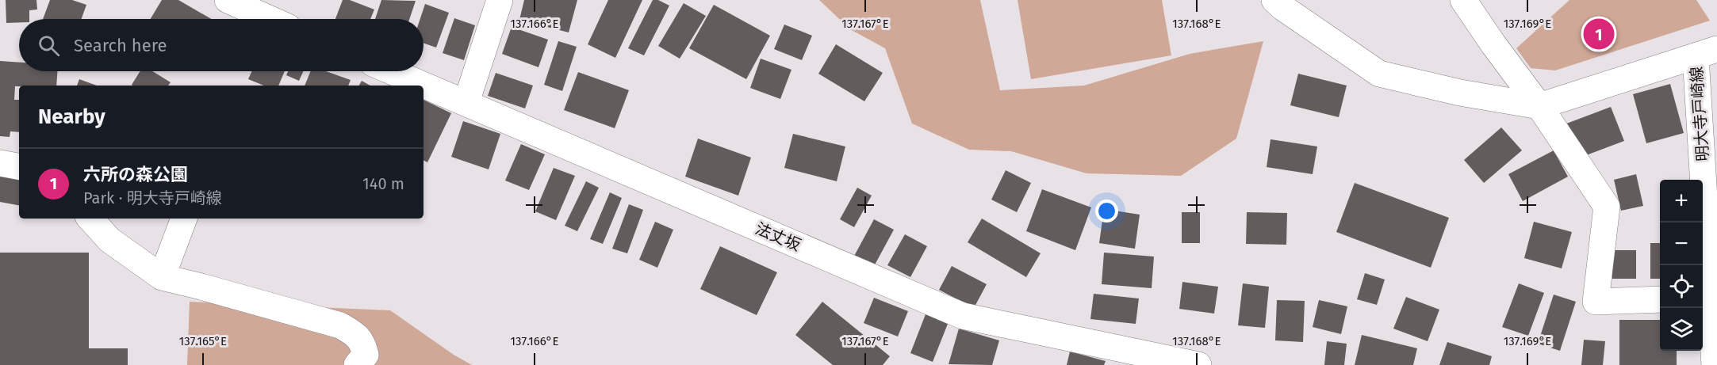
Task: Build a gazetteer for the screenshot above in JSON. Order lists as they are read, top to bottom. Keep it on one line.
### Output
{"streets":{"street":["明大寺戸崎線","法丈坂"]},"page":{"pins":"1","search":"Search here","heading":"Nearby","list":[{"mark":"1","name":"六所の森公園","note":"Park · 明大寺戸崎線","value":"140 m"}],"map_buttons":["+","−"]},"coordinates":["137.166°E","137.167°E","137.168°E","137.169°E","137.165°E"]}
